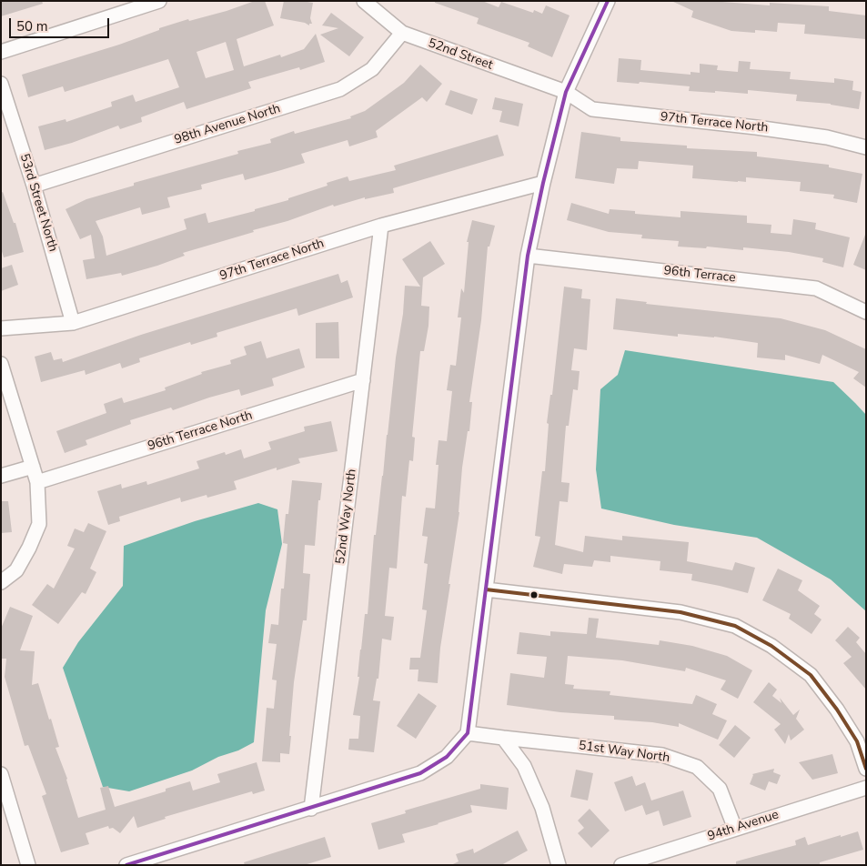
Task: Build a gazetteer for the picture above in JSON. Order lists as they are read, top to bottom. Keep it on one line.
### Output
{"streets":{"street":["52nd Street","97th Terrace North","98th Avenue North","53rd Street North","96th Terrace","96th Terrace North","52nd Way North","51st Way North","94th Avenue"]},"crossings":[["52nd Street","97th Terrace North"],["52nd Street","98th Avenue North"],["97th Terrace North","53rd Street North"],["97th Terrace North","52nd Way North"],["98th Avenue North","53rd Street North"],["96th Terrace North","52nd Way North"],["51st Way North","94th Avenue"]],"scale_bar":"50 m"}
